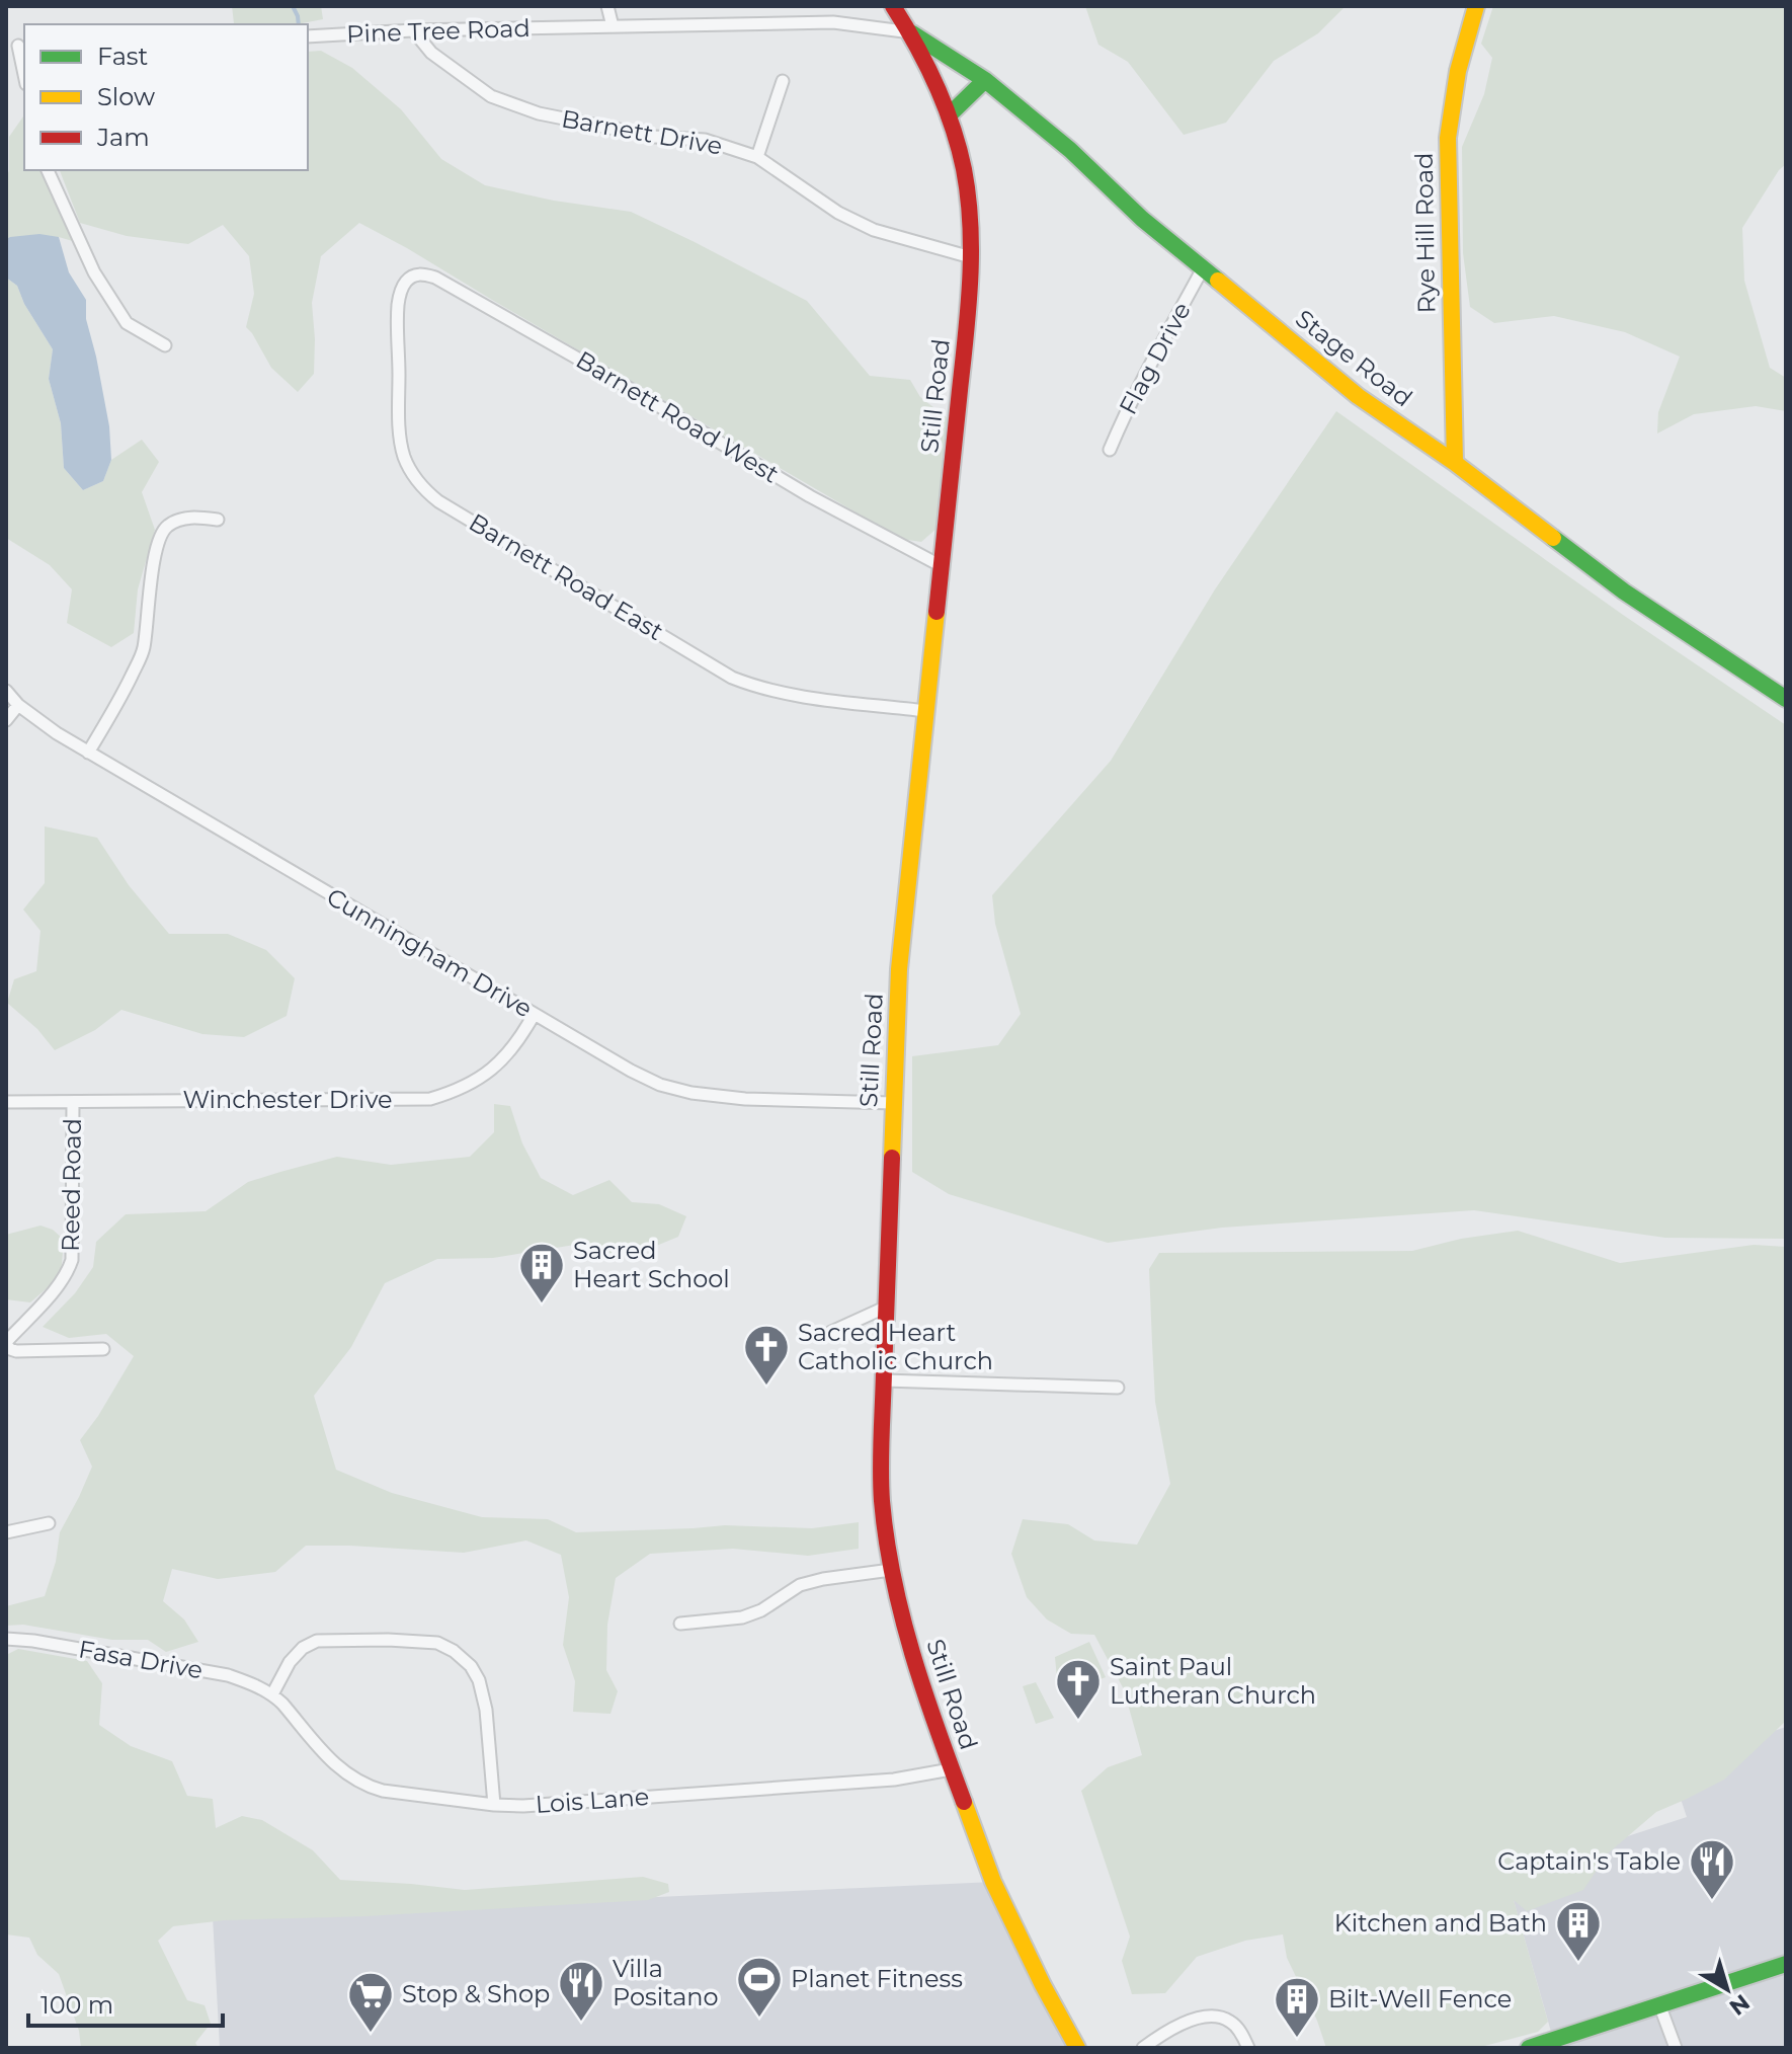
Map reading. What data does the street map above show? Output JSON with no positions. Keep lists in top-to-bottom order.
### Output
{
  "streets": {
    "main road": ["Rye Hill Road", "Stage Road", "Still Road"],
    "street": [
      "Pine Tree Road",
      "Barnett Drive",
      "Flag Drive",
      "Barnett Road West",
      "Barnett Road East",
      "Cunningham Drive",
      "Winchester Drive",
      "Reed Road",
      "Fasa Drive",
      "Lois Lane"
    ]
  },
  "crossings": [
    ["Pine Tree Road", "Barnett Drive"],
    ["Pine Tree Road", "Stage Road"],
    ["Pine Tree Road", "Still Road"],
    ["Barnett Drive", "Still Road"],
    ["Rye Hill Road", "Stage Road"],
    ["Flag Drive", "Stage Road"],
    ["Stage Road", "Still Road"],
    ["Still Road", "Barnett Road West"],
    ["Still Road", "Barnett Road East"],
    ["Still Road", "Cunningham Drive"],
    ["Still Road", "Lois Lane"],
    ["Barnett Road West", "Barnett Road East"],
    ["Cunningham Drive", "Winchester Drive"],
    ["Winchester Drive", "Reed Road"],
    ["Fasa Drive", "Lois Lane"]
  ],
  "places": {
    "building": ["Sacred Heart School", "Kitchen and Bath", "Bilt-Well Fence"],
    "church": ["Sacred Heart Catholic Church", "Saint Paul Lutheran Church"],
    "restaurant": ["Captain's Table", "Villa Positano"],
    "sports": ["Planet Fitness"],
    "supermarket": ["Stop & Shop"]
  },
  "legend": ["Fast", "Slow", "Jam"],
  "scale_bar": "100 m",
  "north": "bottom right"
}
